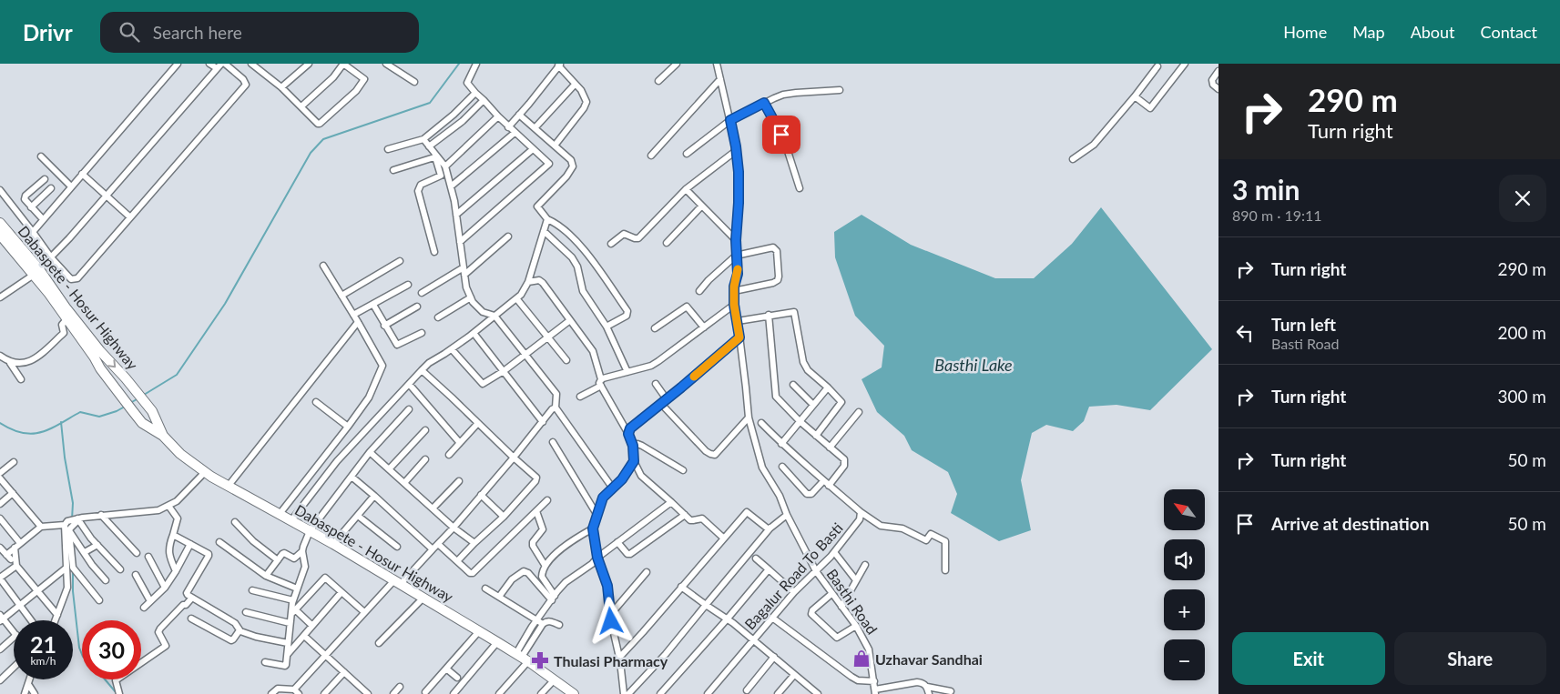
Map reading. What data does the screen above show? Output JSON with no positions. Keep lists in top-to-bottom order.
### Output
{
  "streets": {
    "highway": ["Dabaspete - Hosur Highway"],
    "street": ["Bagalur Road To Basti", "Basthi Road"]
  },
  "crossings": [
    ["Bagalur Road To Basti", "Basthi Road"]
  ],
  "water": ["Basthi Lake"],
  "places": {
    "shop": ["Uzhavar Sandhai"],
    "pharmacy": ["Thulasi Pharmacy"]
  },
  "north": "top left",
  "page": {
    "header": "Drivr",
    "search": "Search here",
    "nav": [
      "Home",
      "Map",
      "About",
      "Contact"
    ],
    "turn": ["290 m", "Turn right"],
    "heading": ["3 min", "890 m · 19:11"],
    "list": [
      {
        "name": "Turn right",
        "value": "290 m"
      },
      {
        "name": "Turn left",
        "note": "Basti Road",
        "value": "200 m"
      },
      {
        "name": "Turn right",
        "value": "300 m"
      },
      {
        "name": "Turn right",
        "value": "50 m"
      },
      {
        "name": "Arrive at destination",
        "value": "50 m"
      }
    ],
    "map_buttons": ["+", "−"],
    "speed": "21 km/h",
    "limit": "30",
    "buttons": ["Exit", "Share"]
  }
}
